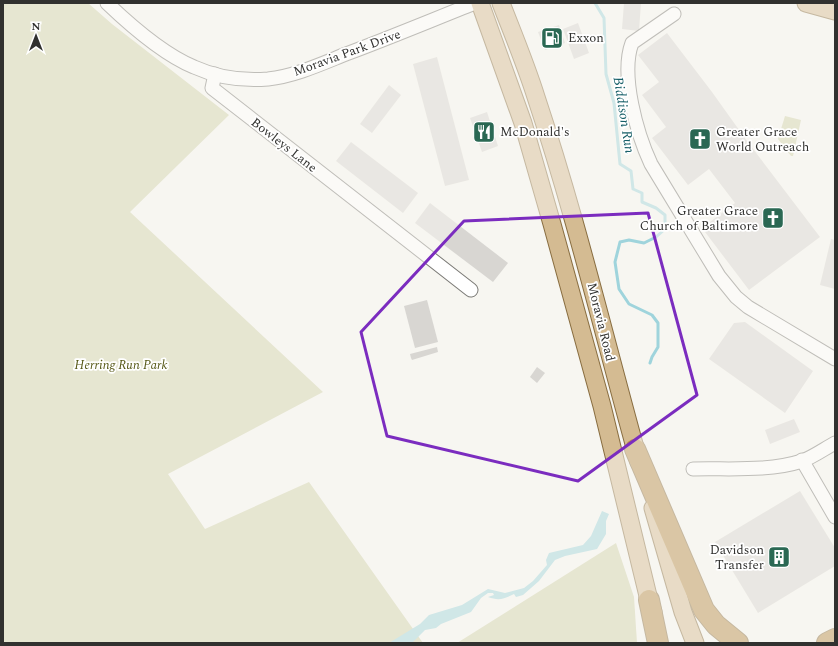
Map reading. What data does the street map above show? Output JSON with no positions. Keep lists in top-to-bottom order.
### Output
{
  "streets": {
    "main road": ["Moravia Road"],
    "street": ["Moravia Park Drive", "Bowleys Lane"]
  },
  "crossings": [
    ["Moravia Park Drive", "Bowleys Lane"]
  ],
  "water": ["Biddison Run"],
  "parks": ["Herring Run Park"],
  "places": {
    "fuel station": ["Exxon"],
    "restaurant": ["McDonald's"],
    "church": ["Greater Grace World Outreach", "Greater Grace Church of Baltimore"],
    "building": ["Davidson Transfer"]
  },
  "north": "top"
}
